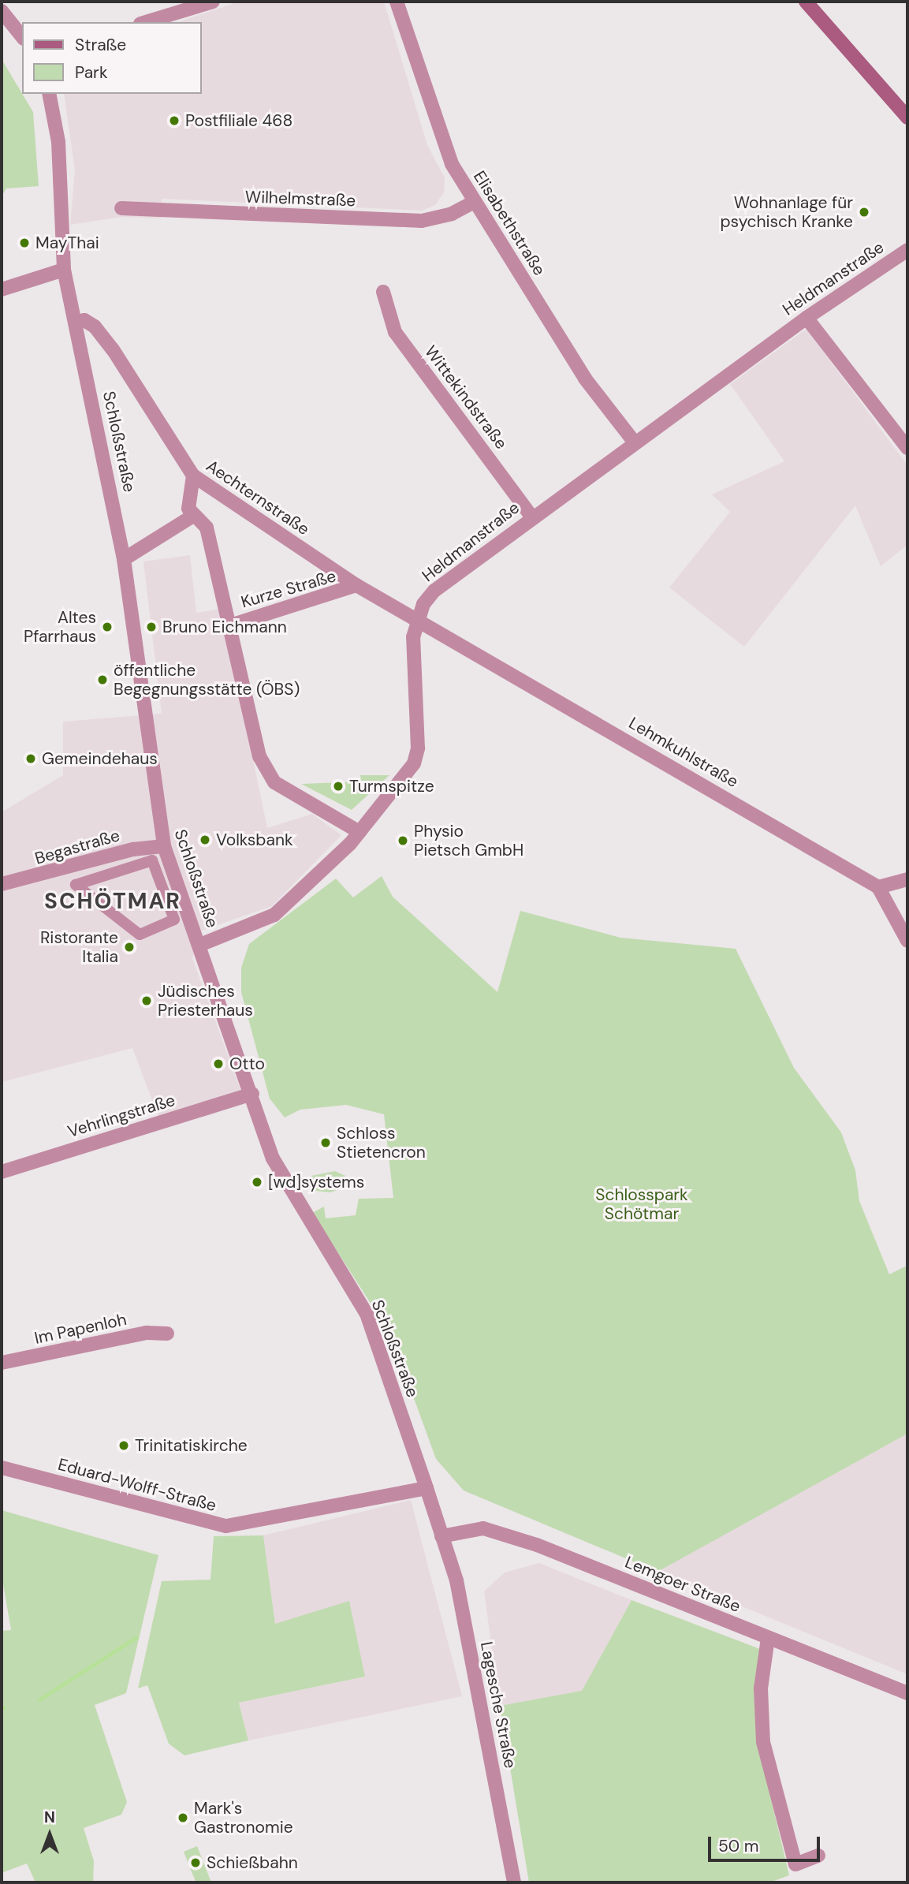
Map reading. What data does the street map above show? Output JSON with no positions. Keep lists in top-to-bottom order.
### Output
{
  "streets": {
    "street": [
      "Wilhelmstraße",
      "Elisabethstraße",
      "Heldmanstraße",
      "Wittekindstraße",
      "Schloßstraße",
      "Aechternstraße",
      "Kurze Straße",
      "Lehmkuhlstraße",
      "Begastraße",
      "Vehrlingstraße",
      "Im Papenloh",
      "Eduard-Wolff-Straße",
      "Lemgoer Straße",
      "Lagesche Straße"
    ]
  },
  "crossings": [
    ["Wilhelmstraße", "Elisabethstraße"],
    ["Elisabethstraße", "Heldmanstraße"],
    ["Heldmanstraße", "Wittekindstraße"],
    ["Heldmanstraße", "Schloßstraße"],
    ["Heldmanstraße", "Aechternstraße"],
    ["Heldmanstraße", "Lehmkuhlstraße"],
    ["Schloßstraße", "Aechternstraße"],
    ["Schloßstraße", "Begastraße"],
    ["Schloßstraße", "Vehrlingstraße"],
    ["Schloßstraße", "Eduard-Wolff-Straße"],
    ["Schloßstraße", "Lemgoer Straße"],
    ["Schloßstraße", "Lagesche Straße"],
    ["Aechternstraße", "Kurze Straße"],
    ["Aechternstraße", "Lehmkuhlstraße"],
    ["Lemgoer Straße", "Lagesche Straße"]
  ],
  "districts": ["SCHÖTMAR"],
  "parks": ["Schlosspark Schötmar"],
  "places": [
    "Postfiliale 468",
    "Wohnanlage für psychisch Kranke",
    "MayThai",
    "Altes Pfarrhaus",
    "Bruno Eichmann",
    "öffentliche Begegnungsstätte (ÖBS)",
    "Gemeindehaus",
    "Turmspitze",
    "Volksbank",
    "Physio Pietsch GmbH",
    "Ristorante Italia",
    "Jüdisches Priesterhaus",
    "Otto",
    "Schloss Stietencron",
    "[wd]systems",
    "Trinitatiskirche",
    "Mark's Gastronomie",
    "Schießbahn"
  ],
  "legend": ["Straße", "Park"],
  "scale_bar": "50 m",
  "north": "top"
}
